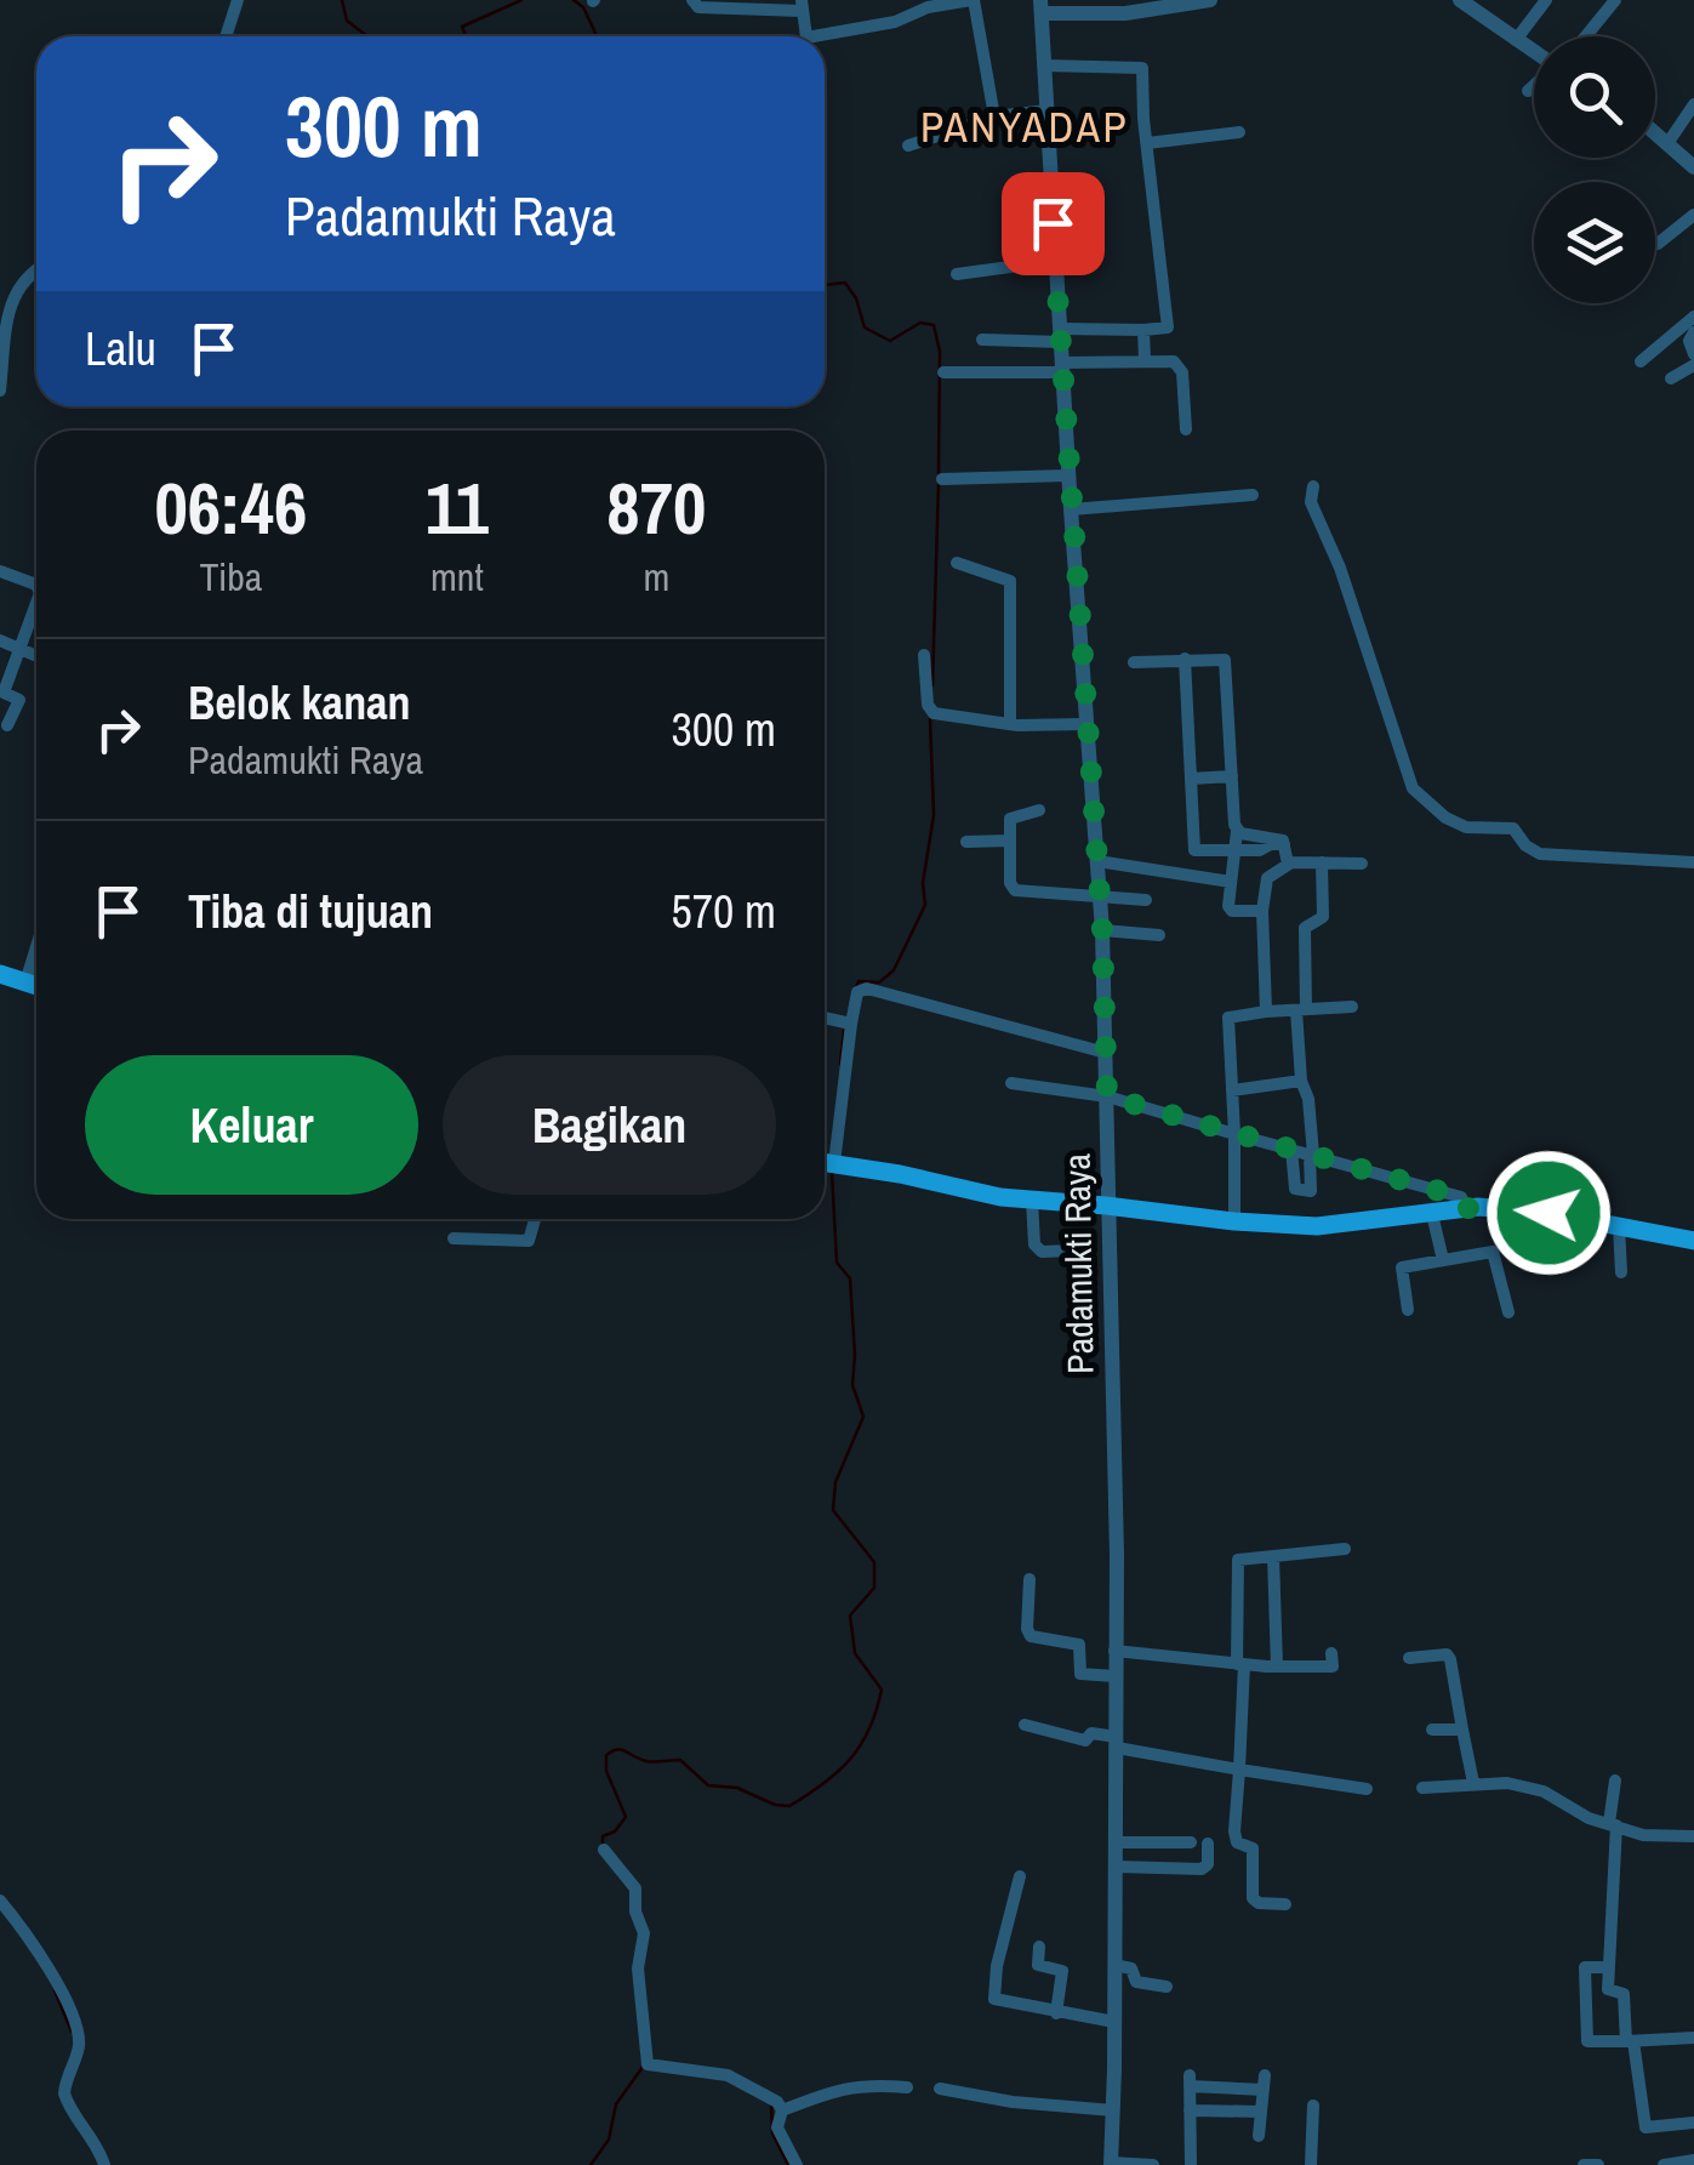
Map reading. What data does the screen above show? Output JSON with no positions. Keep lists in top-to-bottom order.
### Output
{
  "streets": {
    "street": ["Padamukti Raya"]
  },
  "districts": ["PANYADAP"],
  "page": {
    "turn": ["300 m", "Padamukti Raya"],
    "then": "Lalu",
    "eta": [
      "06:46",
      "Tiba",
      "11",
      "mnt",
      "870",
      "m"
    ],
    "list": [
      {
        "name": "Belok kanan",
        "note": "Padamukti Raya",
        "value": "300 m"
      },
      {
        "name": "Tiba di tujuan",
        "value": "570 m"
      }
    ],
    "buttons": ["Keluar", "Bagikan"]
  }
}
